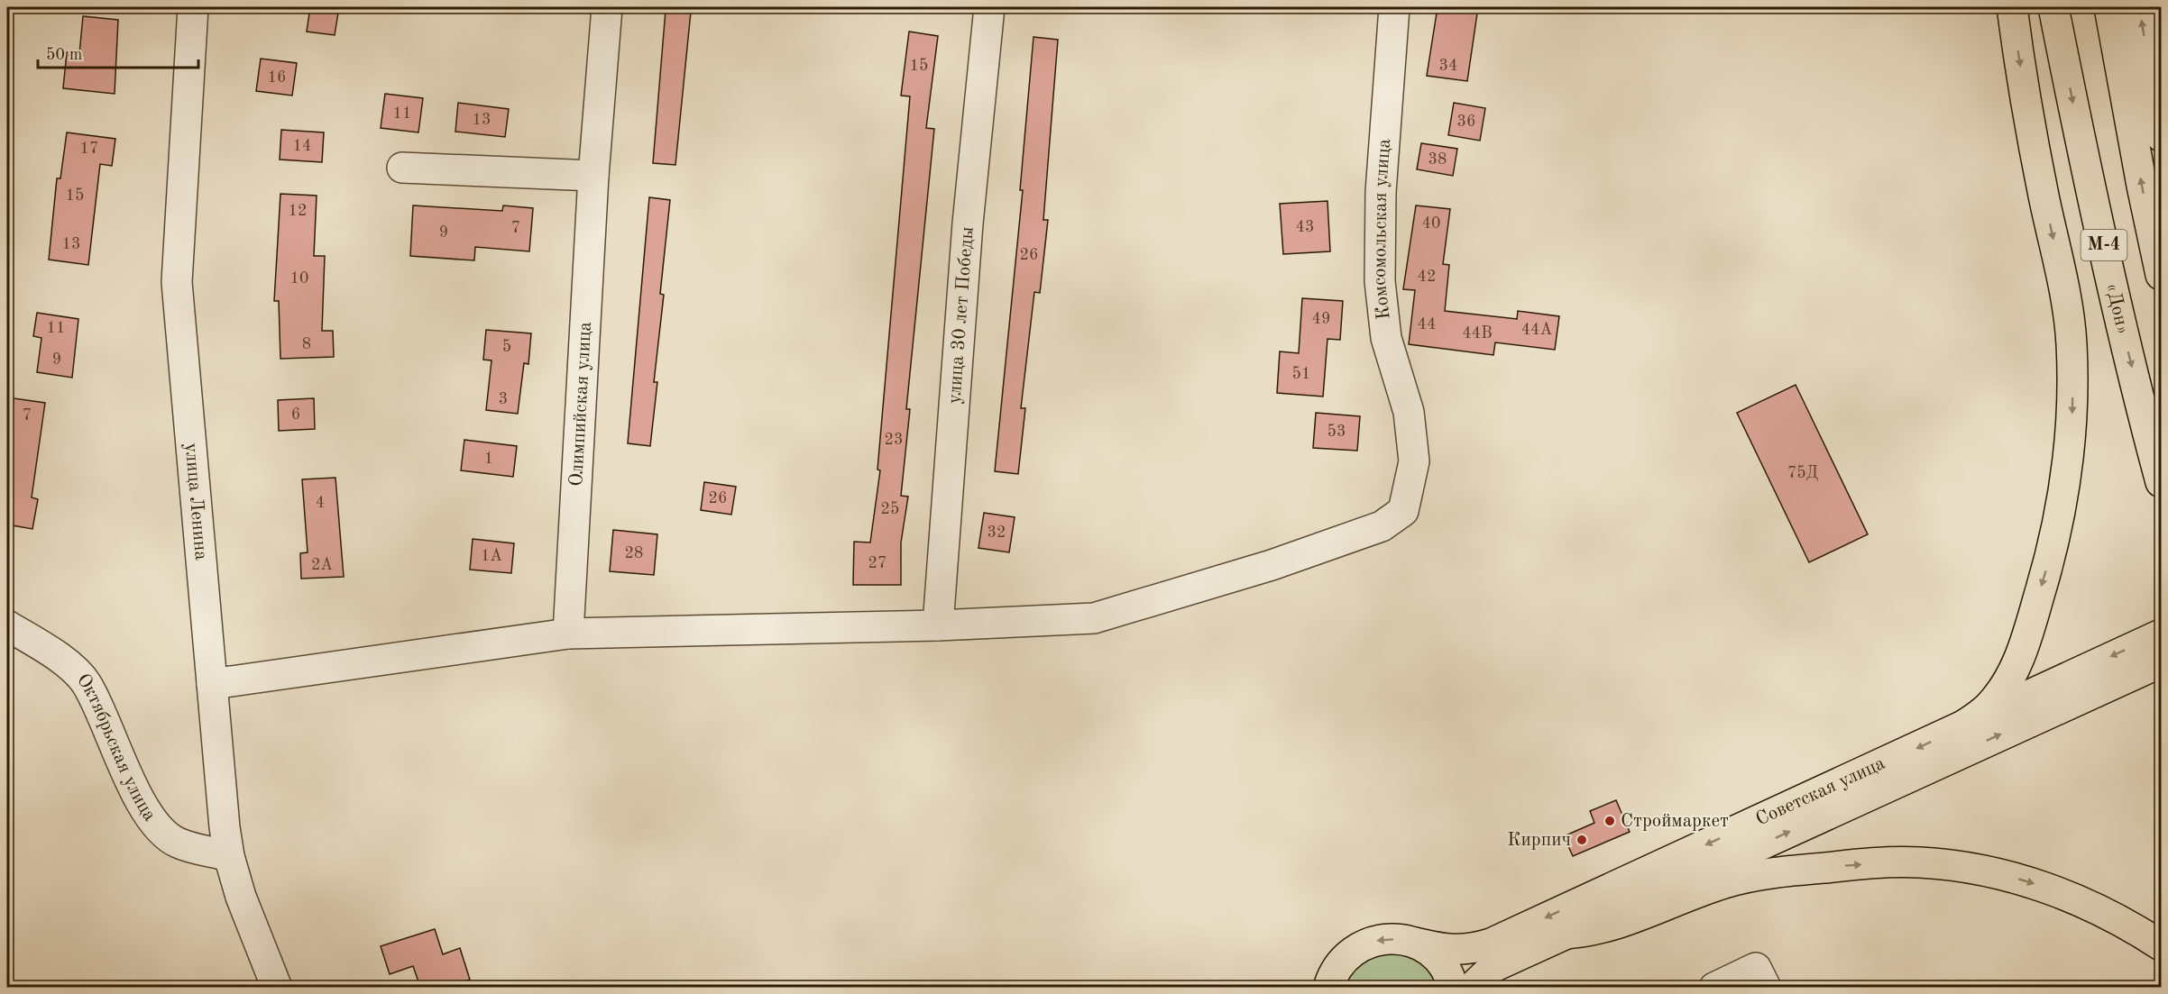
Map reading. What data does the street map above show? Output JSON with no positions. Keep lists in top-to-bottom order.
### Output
{
  "streets": {
    "main road": ["М-4", "«Дон»", "Советская улица"],
    "street": [
      "Комсомольская улица",
      "улица 30 лет Победы",
      "Олимпийская улица",
      "улица Ленина",
      "Октябрьская улица"
    ]
  },
  "crossings": [
    ["Комсомольская улица", "улица 30 лет Победы"],
    ["улица Ленина", "Октябрьская улица"]
  ],
  "places": ["Строймаркет", "Кирпич"],
  "house_numbers": [
    "15",
    "34",
    "16",
    "11",
    "13",
    "36",
    "14",
    "17",
    "38",
    "15",
    "12",
    "40",
    "43",
    "7",
    "9",
    "13",
    "26",
    "42",
    "10",
    "49",
    "44",
    "11",
    "44А",
    "44В",
    "8",
    "5",
    "9",
    "51",
    "3",
    "6",
    "7",
    "53",
    "23",
    "1",
    "75Д",
    "26",
    "4",
    "25",
    "32",
    "28",
    "1А",
    "27",
    "2А"
  ],
  "scale_bar": "50 m"
}
